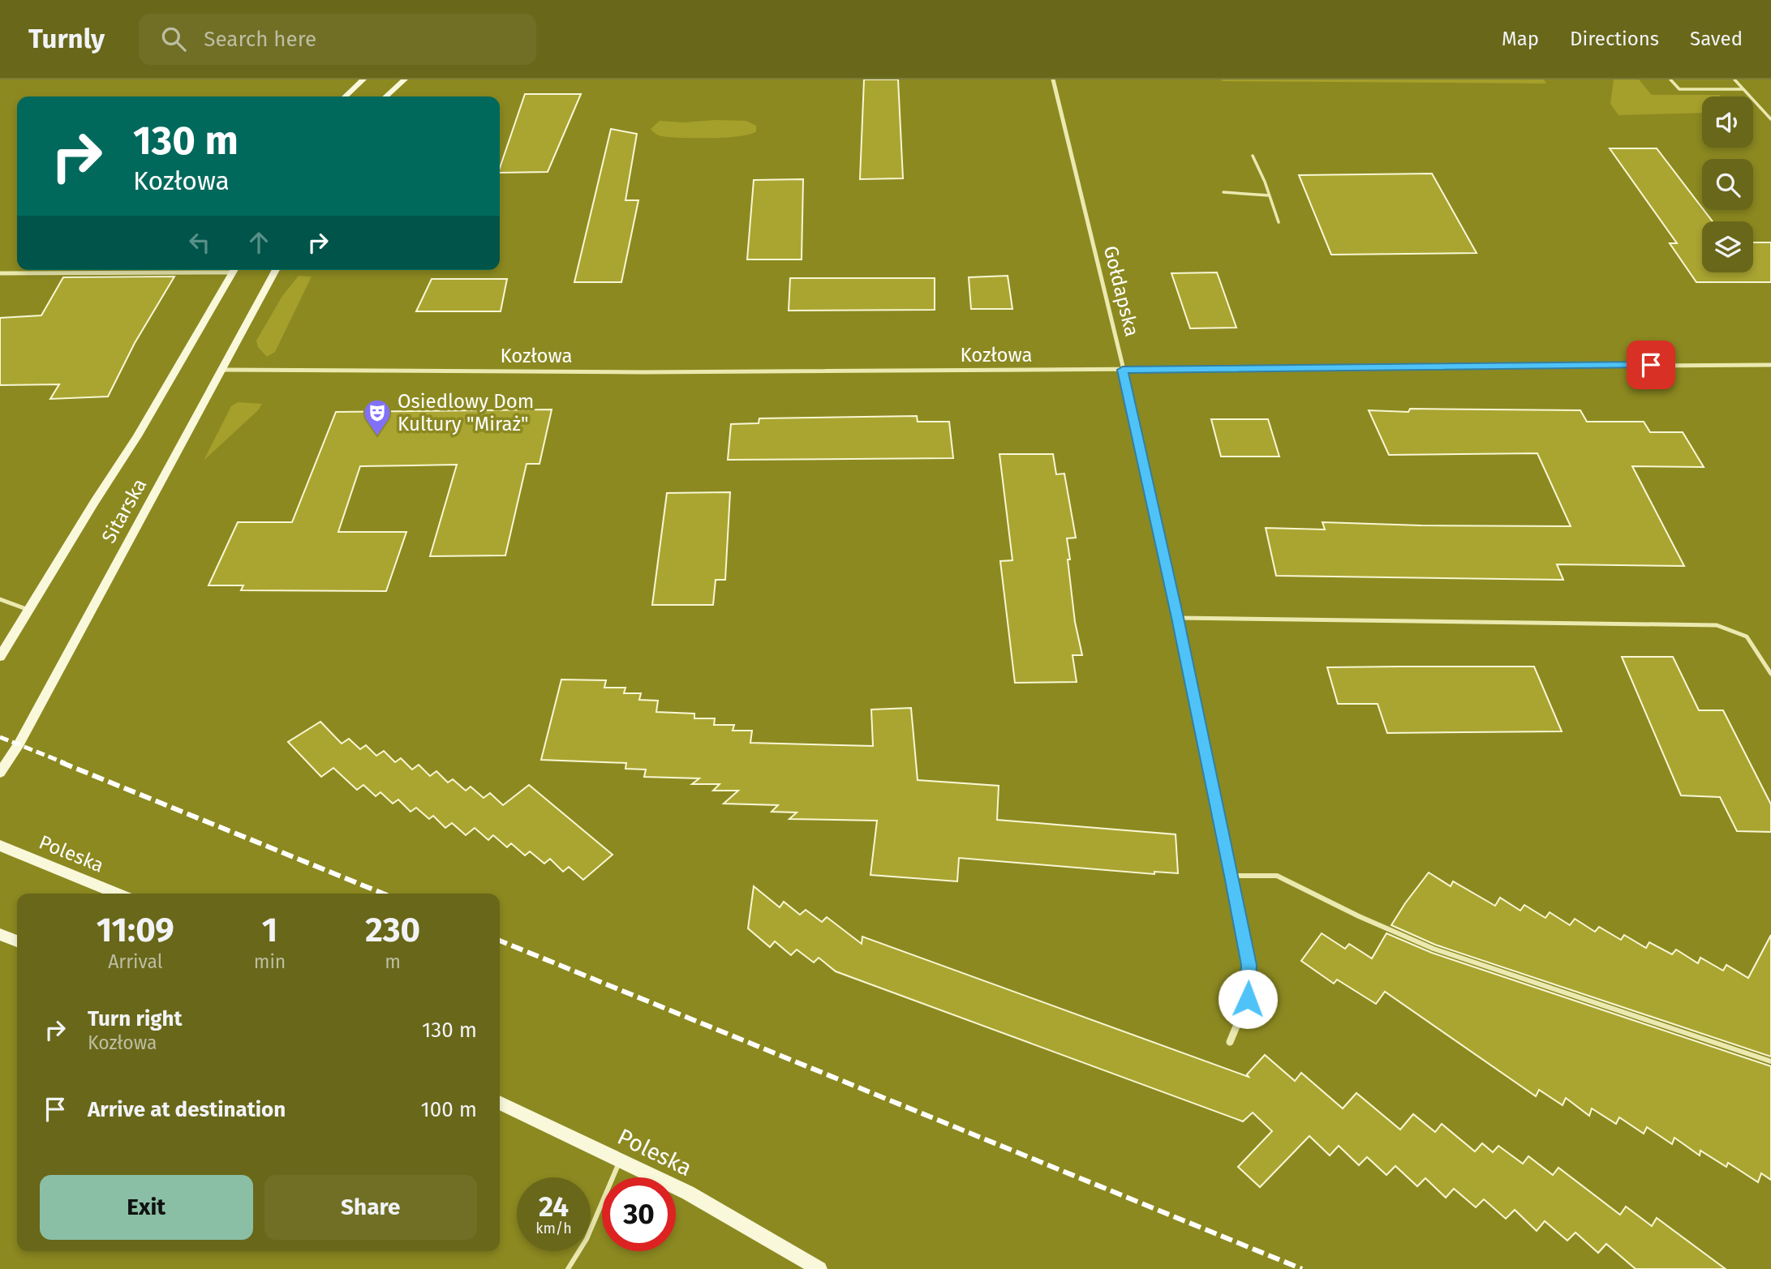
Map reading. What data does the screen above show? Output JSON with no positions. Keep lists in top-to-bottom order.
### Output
{
  "streets": {
    "street": [
      "Gołdapska",
      "Kozłowa",
      "Sitarska",
      "Poleska"
    ]
  },
  "crossings": [
    ["Gołdapska", "Kozłowa"],
    ["Kozłowa", "Sitarska"]
  ],
  "places": {
    "theatre": ["Osiedlowy Dom Kultury \"Miraż\""]
  },
  "page": {
    "header": "Turnly",
    "search": "Search here",
    "nav": ["Map", "Directions", "Saved"],
    "turn": ["130 m", "Kozłowa"],
    "eta": [
      "11:09",
      "Arrival",
      "1",
      "min",
      "230",
      "m"
    ],
    "list": [
      {
        "name": "Turn right",
        "note": "Kozłowa",
        "value": "130 m"
      },
      {
        "name": "Arrive at destination",
        "value": "100 m"
      }
    ],
    "buttons": ["Exit", "Share"],
    "speed": "24 km/h",
    "limit": "30"
  }
}
